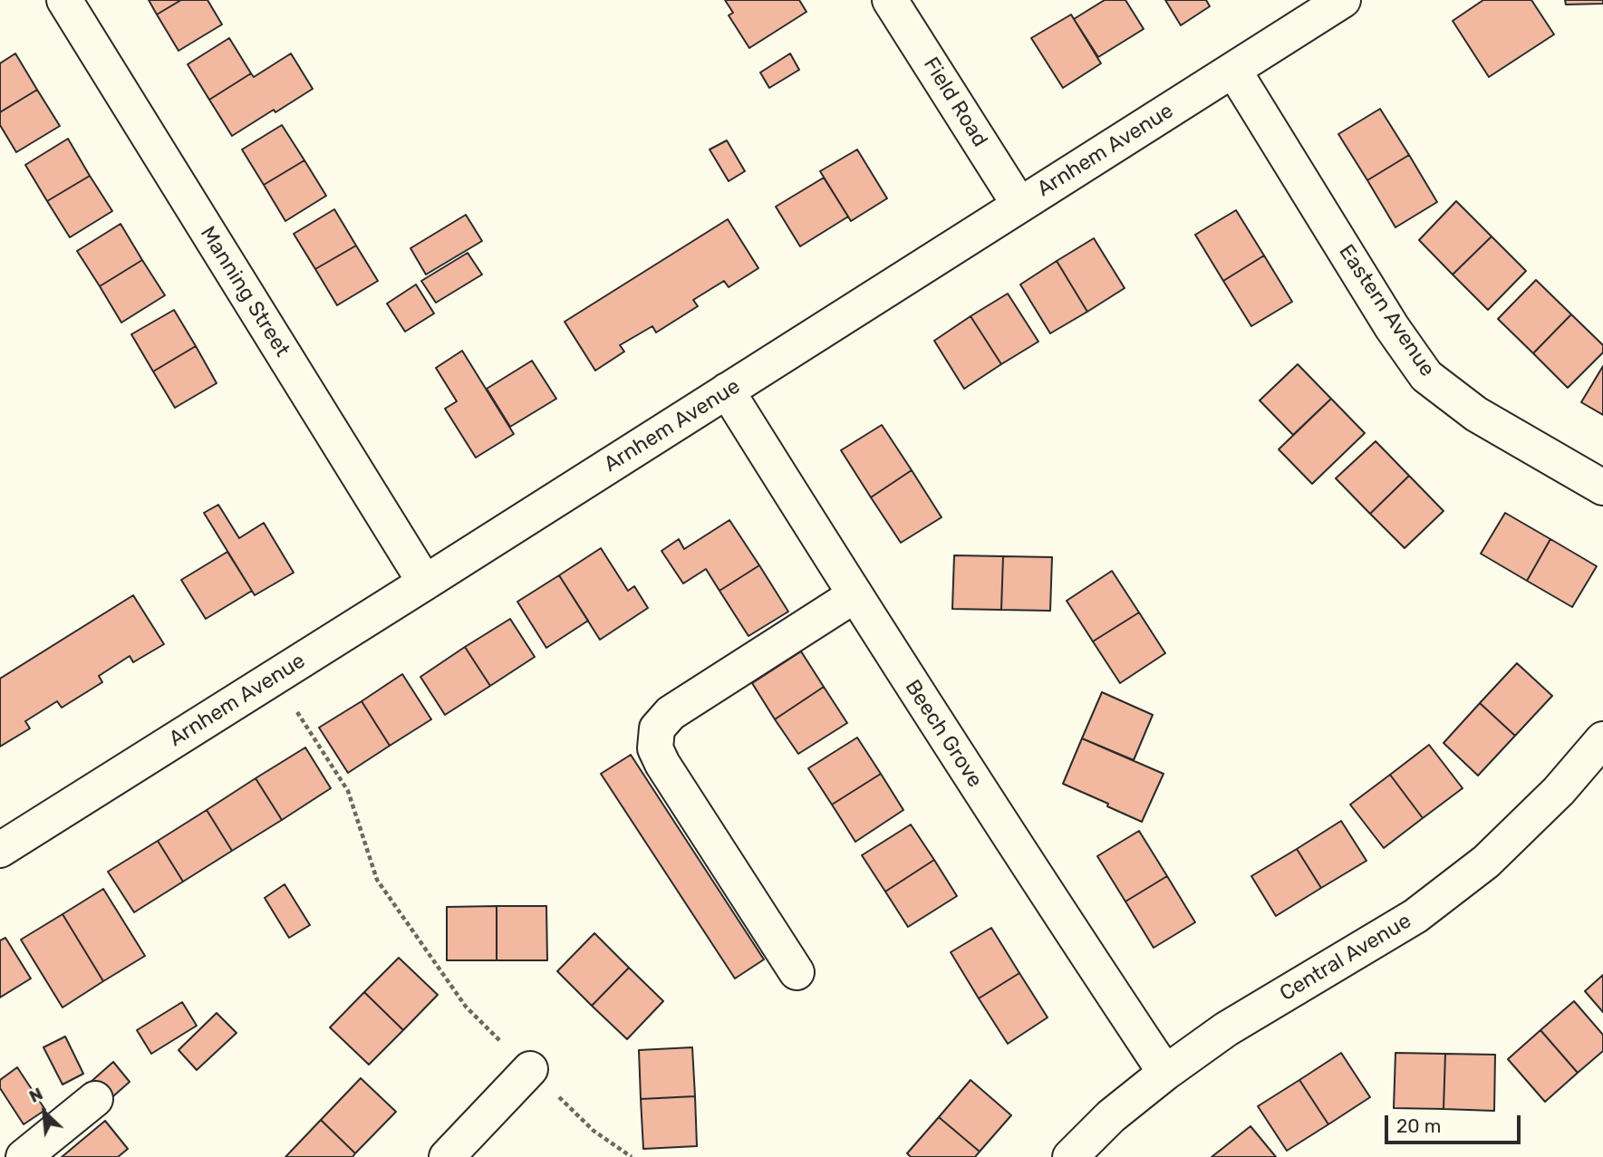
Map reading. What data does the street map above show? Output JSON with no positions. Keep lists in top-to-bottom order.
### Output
{
  "streets": {
    "street": [
      "Field Road",
      "Arnhem Avenue",
      "Manning Street",
      "Eastern Avenue",
      "Beech Grove",
      "Central Avenue"
    ]
  },
  "crossings": [
    ["Field Road", "Arnhem Avenue"],
    ["Arnhem Avenue", "Manning Street"],
    ["Arnhem Avenue", "Eastern Avenue"],
    ["Arnhem Avenue", "Beech Grove"],
    ["Beech Grove", "Central Avenue"]
  ],
  "scale_bar": "20 m",
  "north": "top left"
}
